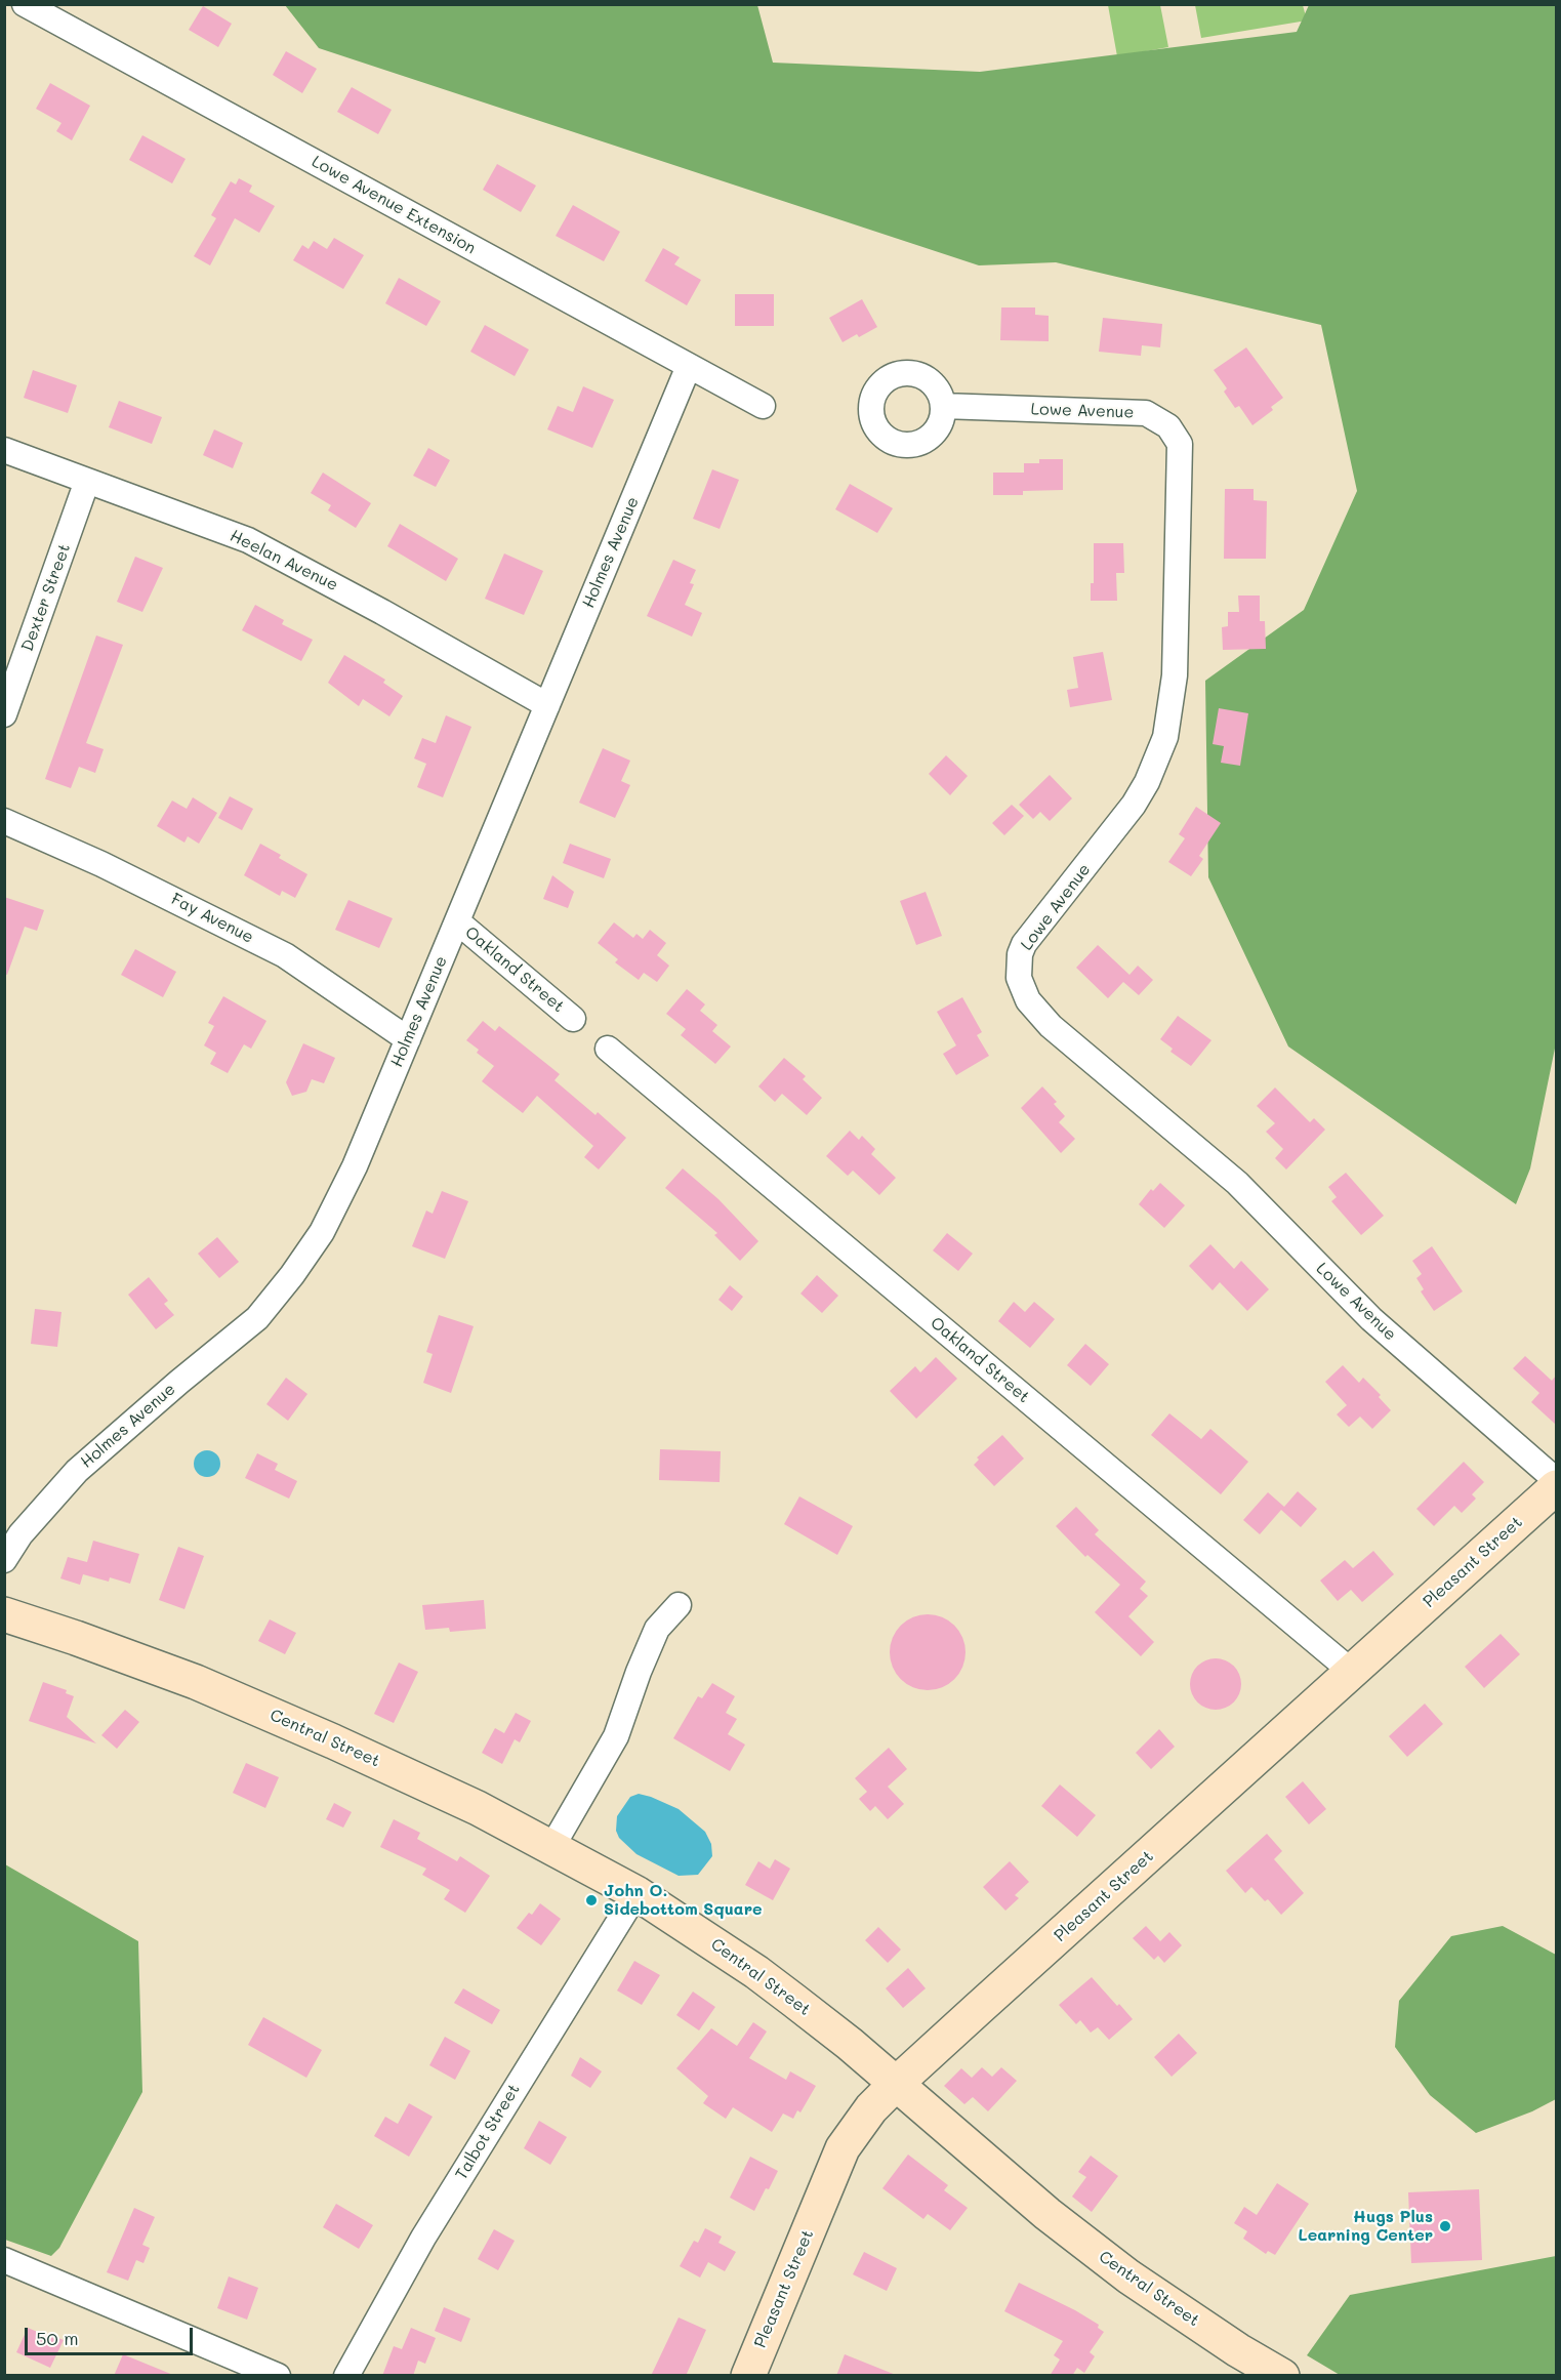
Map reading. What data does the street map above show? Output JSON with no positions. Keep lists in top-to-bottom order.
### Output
{
  "streets": {
    "main road": ["Pleasant Street", "Central Street"],
    "street": [
      "Lowe Avenue Extension",
      "Lowe Avenue",
      "Holmes Avenue",
      "Heelan Avenue",
      "Dexter Street",
      "Fay Avenue",
      "Oakland Street",
      "Talbot Street"
    ]
  },
  "crossings": [
    ["Lowe Avenue Extension", "Holmes Avenue"],
    ["Holmes Avenue", "Heelan Avenue"],
    ["Holmes Avenue", "Fay Avenue"],
    ["Holmes Avenue", "Oakland Street"],
    ["Heelan Avenue", "Dexter Street"],
    ["Oakland Street", "Pleasant Street"],
    ["Pleasant Street", "Central Street"],
    ["Central Street", "Talbot Street"]
  ],
  "places": ["John O. Sidebottom Square", "Hugs Plus Learning Center"],
  "scale_bar": "50 m"
}
